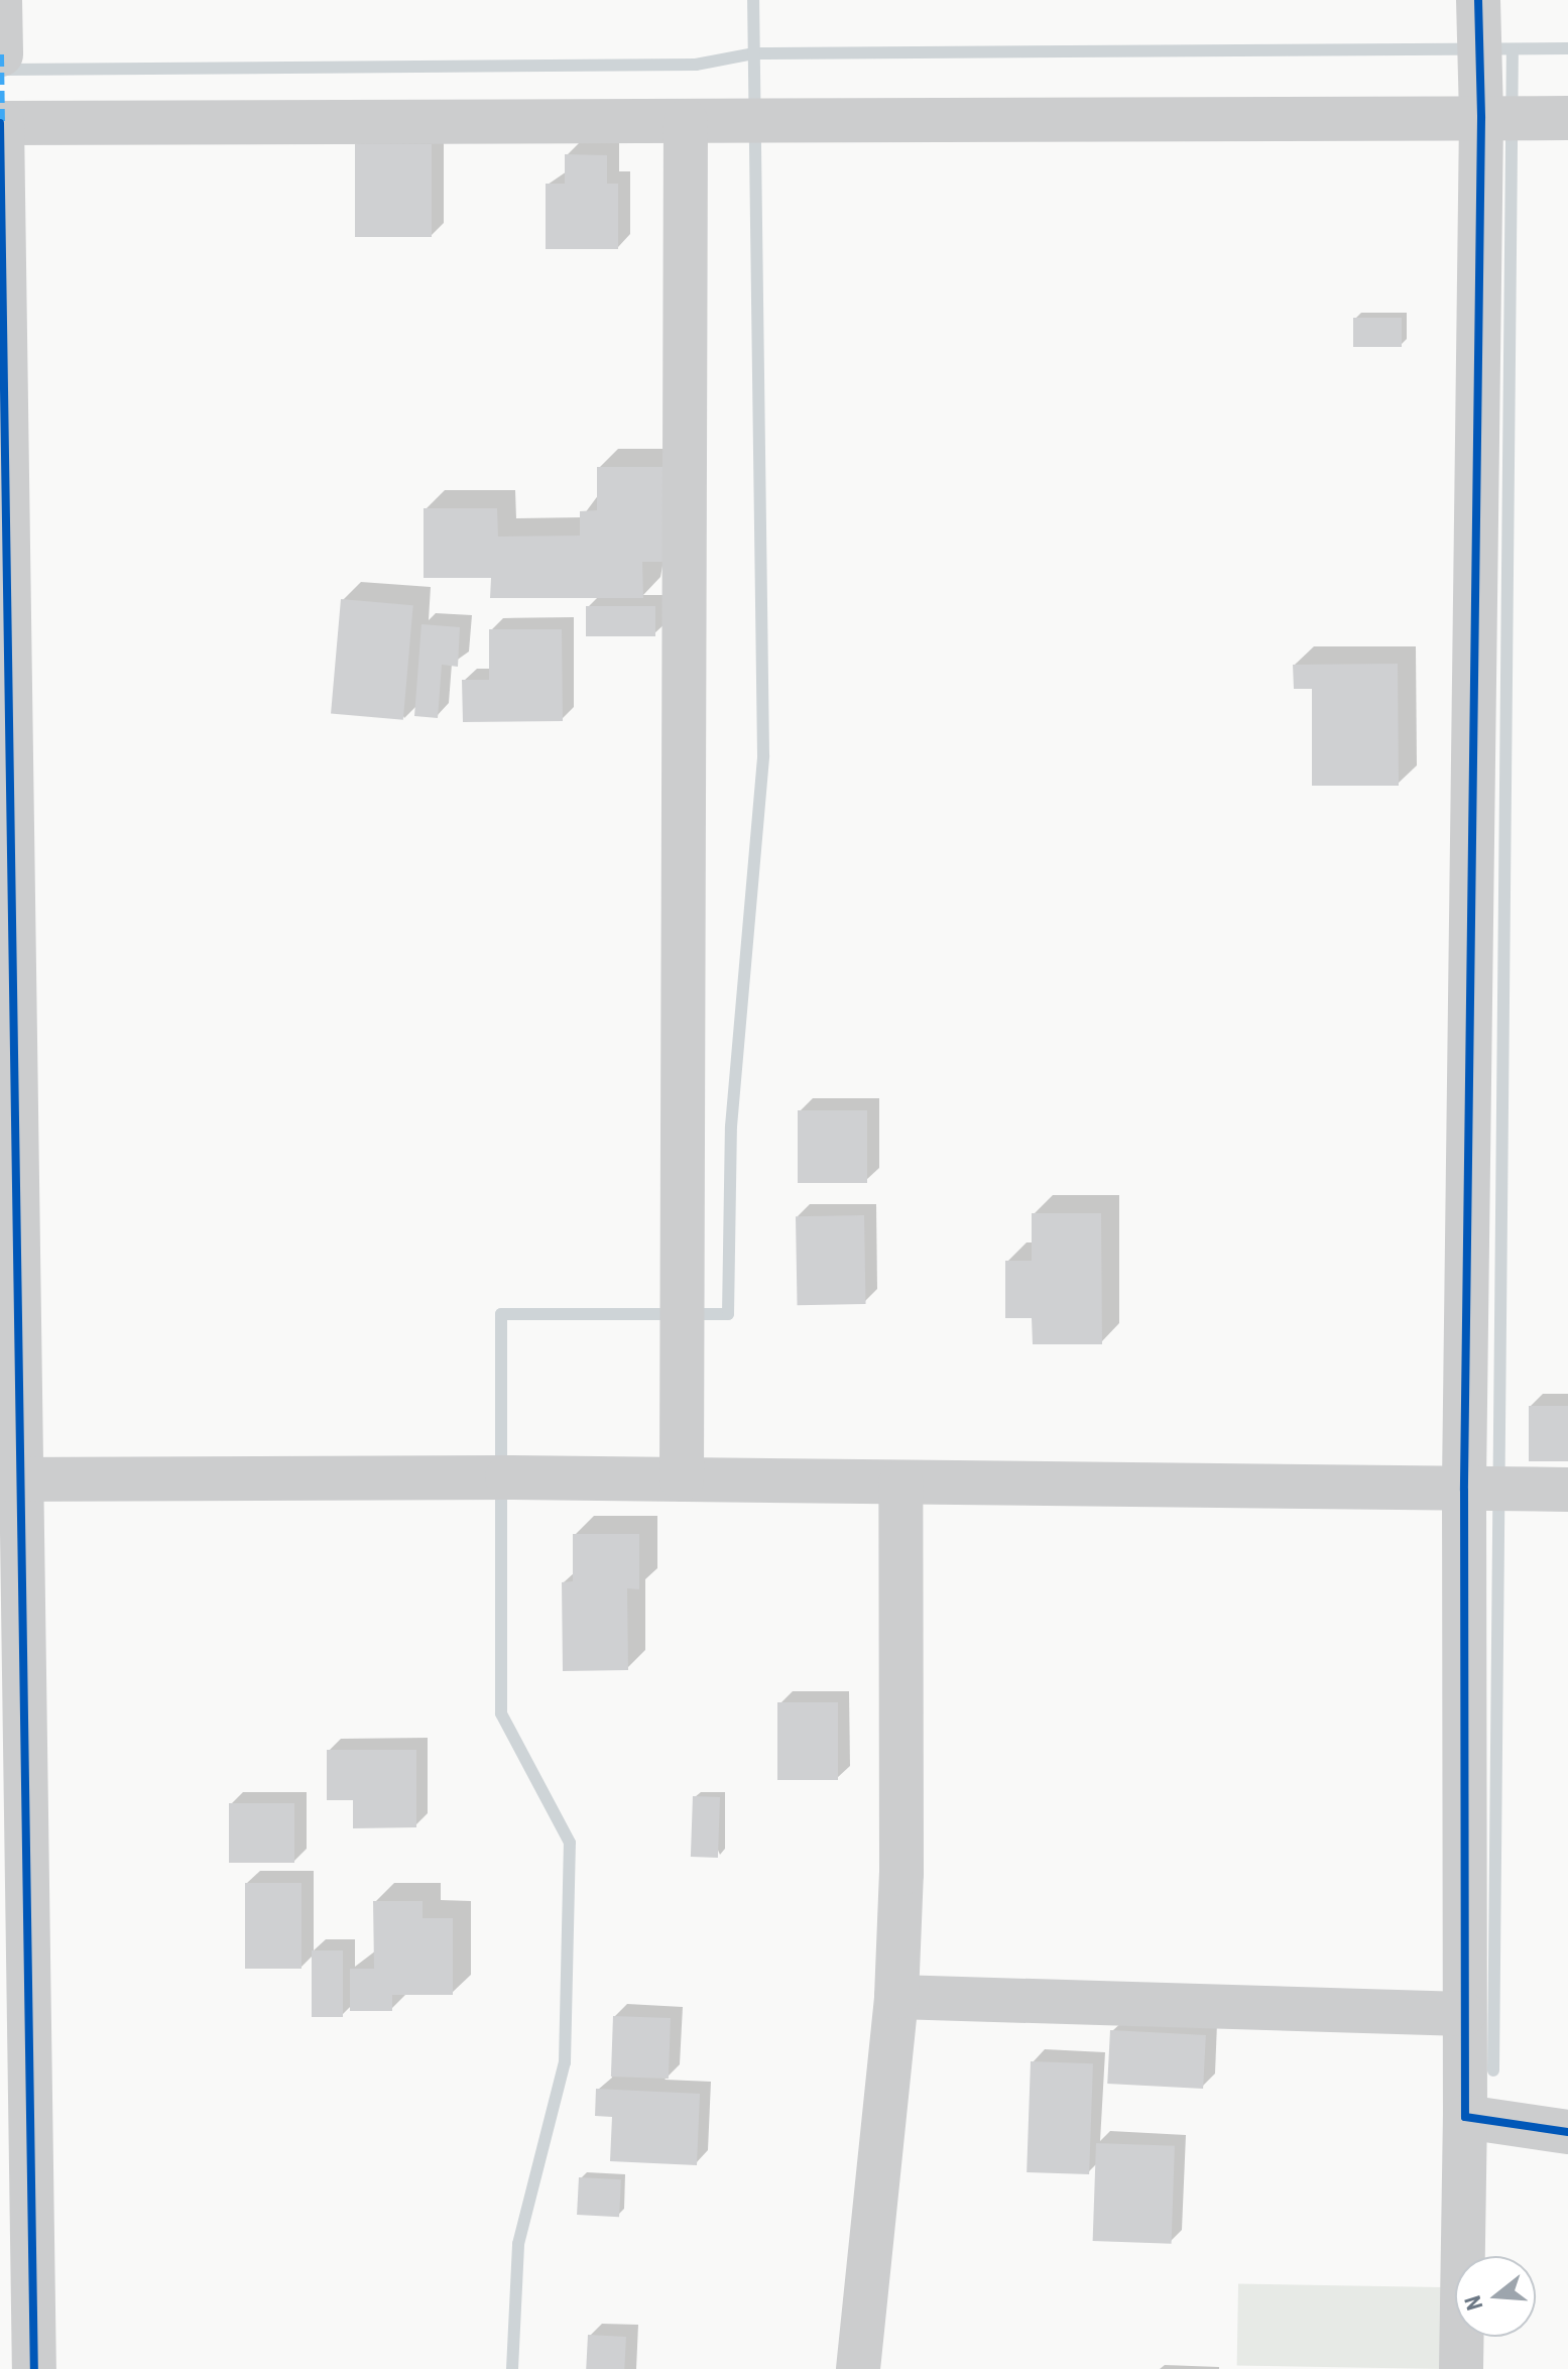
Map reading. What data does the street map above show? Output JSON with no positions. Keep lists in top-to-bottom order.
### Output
{
  "north": "left"
}
